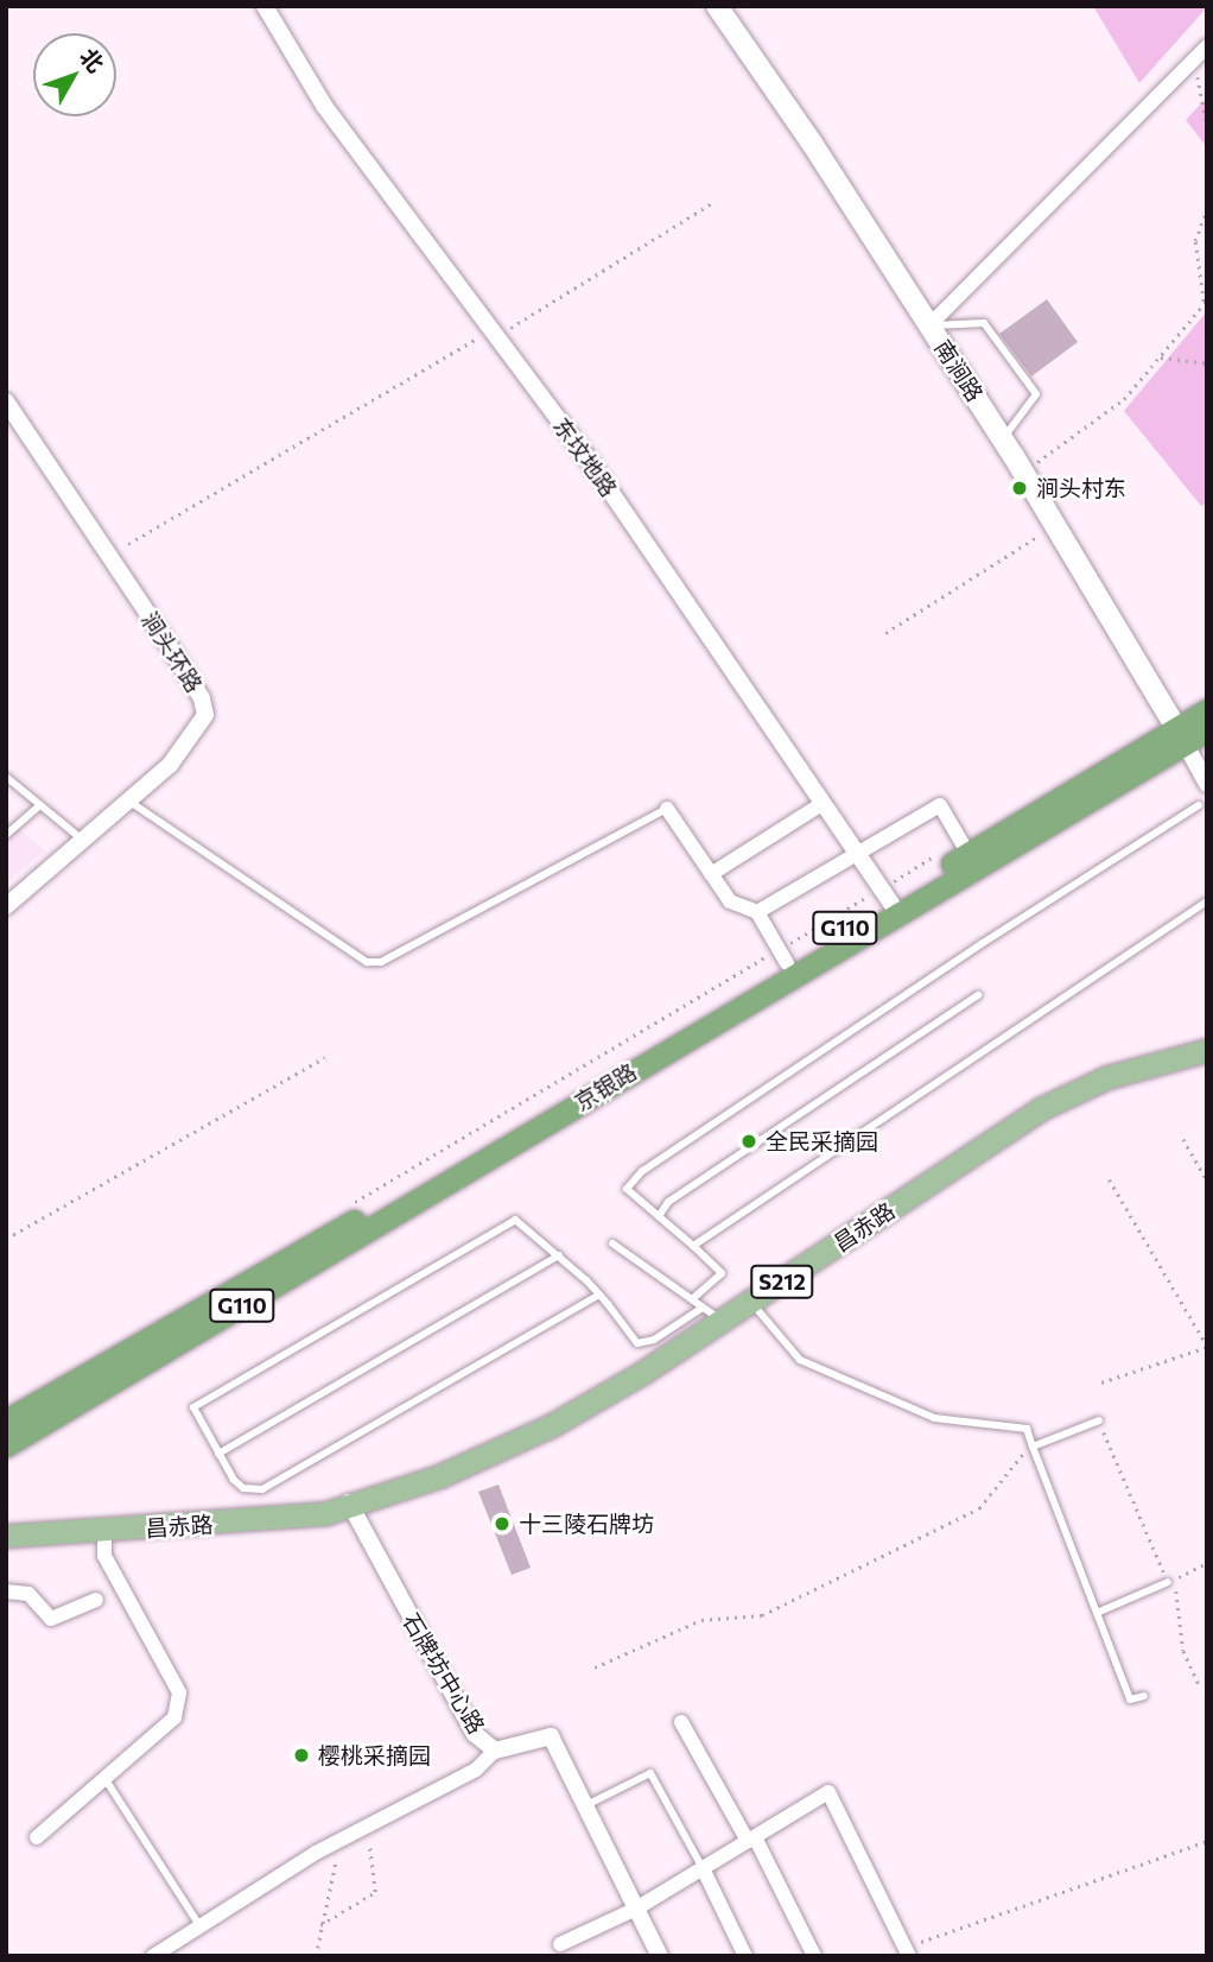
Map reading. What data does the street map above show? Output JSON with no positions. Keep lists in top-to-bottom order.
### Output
{
  "streets": {
    "highway": ["G110", "京银路"],
    "main road": ["南涧路", "昌赤路", "S212"],
    "street": ["东坟地路", "涧头环路", "石牌坊中心路"]
  },
  "crossings": [
    ["南涧路", "京银路"],
    ["东坟地路", "京银路"],
    ["昌赤路", "石牌坊中心路"]
  ],
  "places": [
    "涧头村东",
    "全民采摘园",
    "十三陵石牌坊",
    "樱桃采摘园"
  ],
  "north": "top right"
}
